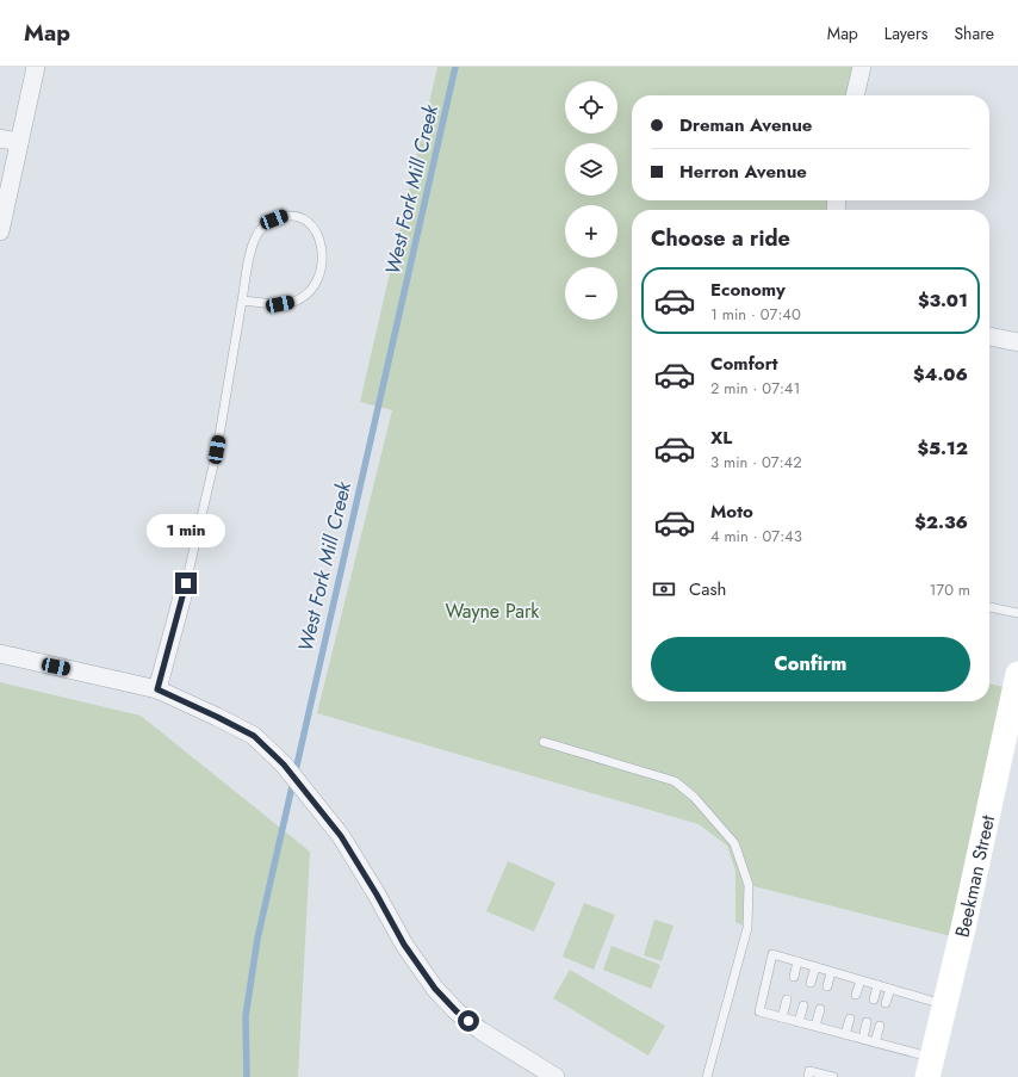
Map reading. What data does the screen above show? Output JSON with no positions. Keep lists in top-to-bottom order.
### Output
{
  "streets": {
    "main road": ["Beekman Street"]
  },
  "water": ["West Fork Mill Creek"],
  "parks": ["Wayne Park"],
  "page": {
    "header": "Map",
    "nav": ["Map", "Layers", "Share"],
    "map_buttons": ["+", "−"],
    "banner": ["Dreman Avenue", "Herron Avenue"],
    "heading": "Choose a ride",
    "list": [
      {
        "name": "Economy",
        "note": "1 min · 07:40",
        "value": "$3.01"
      },
      {
        "name": "Comfort",
        "note": "2 min · 07:41",
        "value": "$4.06"
      },
      {
        "name": "XL",
        "note": "3 min · 07:42",
        "value": "$5.12"
      },
      {
        "name": "Moto",
        "note": "4 min · 07:43",
        "value": "$2.36"
      }
    ],
    "bubble": "1 min",
    "pay": ["Cash", "170 m"],
    "buttons": "Confirm"
  }
}
